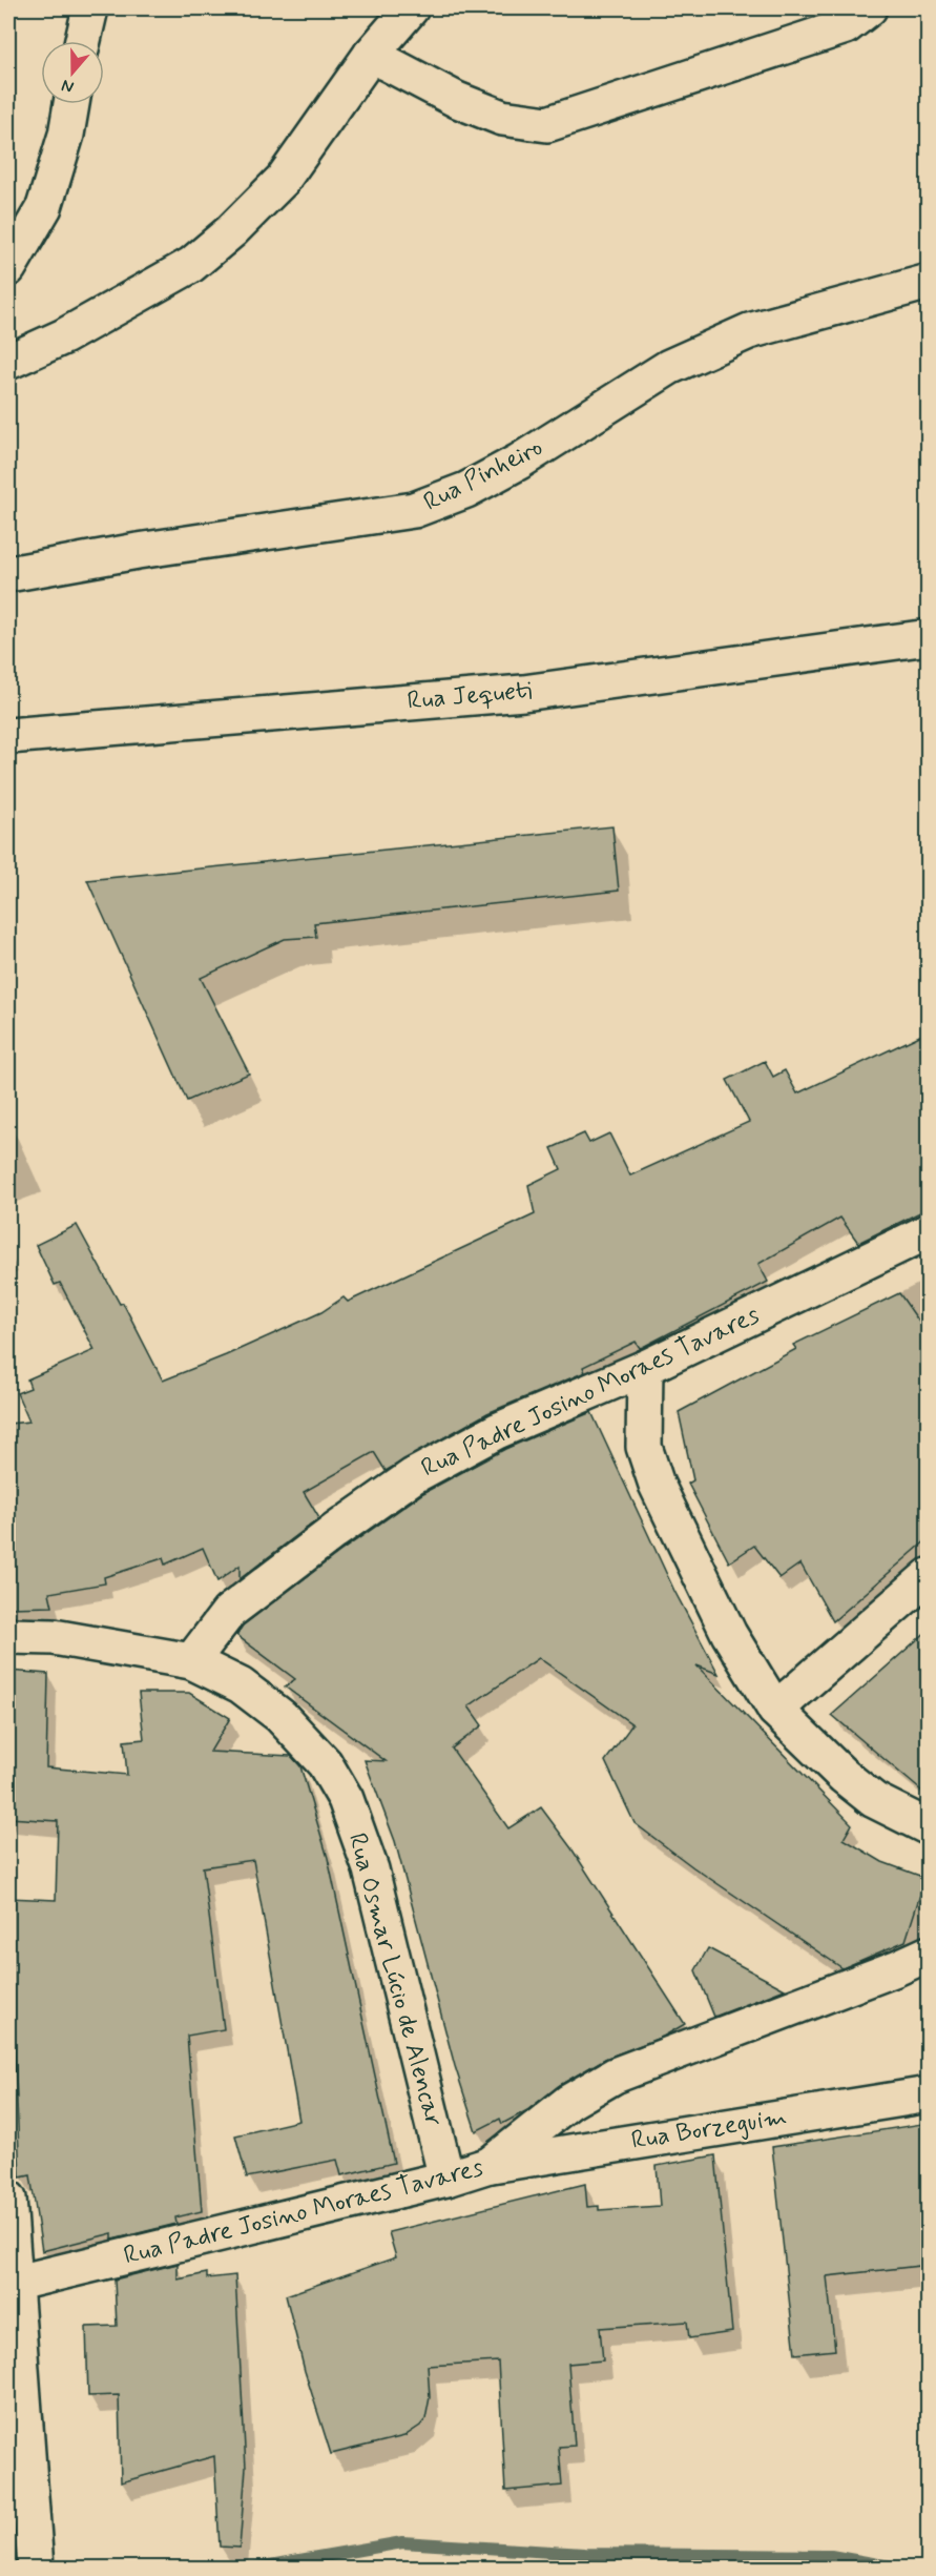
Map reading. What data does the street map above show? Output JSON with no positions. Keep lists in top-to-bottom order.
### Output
{
  "streets": {
    "street": [
      "Rua Pinheiro",
      "Rua Jequeti",
      "Rua Padre Josino Moraes Tavares",
      "Rua Osmar Lúcio de Alencar",
      "Rua Borzeguim"
    ]
  },
  "crossings": [
    ["Rua Padre Josino Moraes Tavares", "Rua Osmar Lúcio de Alencar"],
    ["Rua Padre Josino Moraes Tavares", "Rua Borzeguim"]
  ],
  "north": "bottom"
}
